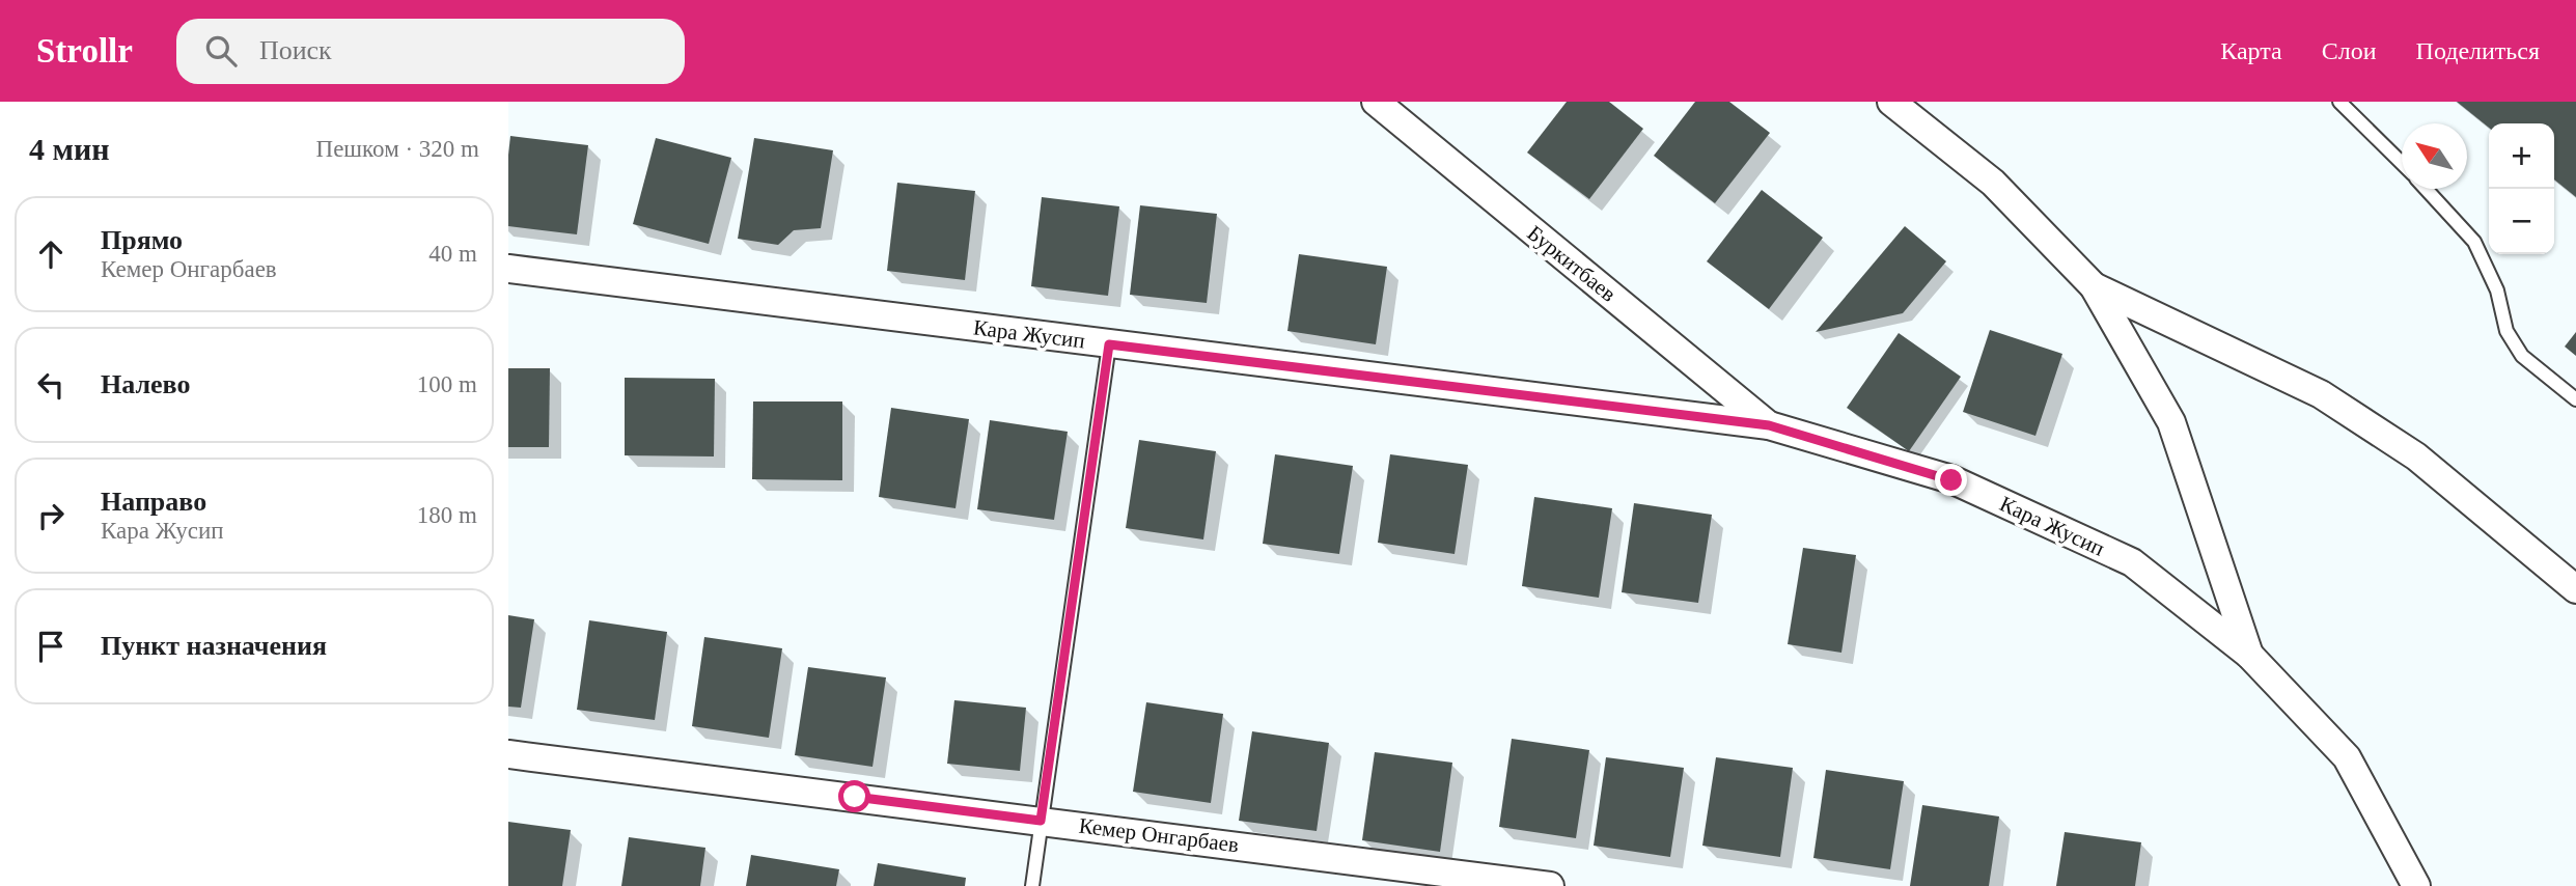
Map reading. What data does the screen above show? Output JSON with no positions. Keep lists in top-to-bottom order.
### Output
{
  "streets": {
    "street": ["Буркитбаев", "Кара Жусип", "Кемер Онгарбаев"]
  },
  "crossings": [
    ["Буркитбаев", "Кара Жусип"]
  ],
  "north": "top left",
  "page": {
    "header": "Strollr",
    "search": "Поиск",
    "nav": ["Карта", "Слои", "Поделиться"],
    "heading": ["4 мин", "Пешком · 320 m"],
    "map_buttons": ["+", "−"],
    "list": [
      ["Прямо", "Кемер Онгарбаев", "40 m"],
      ["Налево", "100 m"],
      ["Направо", "Кара Жусип", "180 m"],
      "Пункт назначения"
    ]
  }
}
